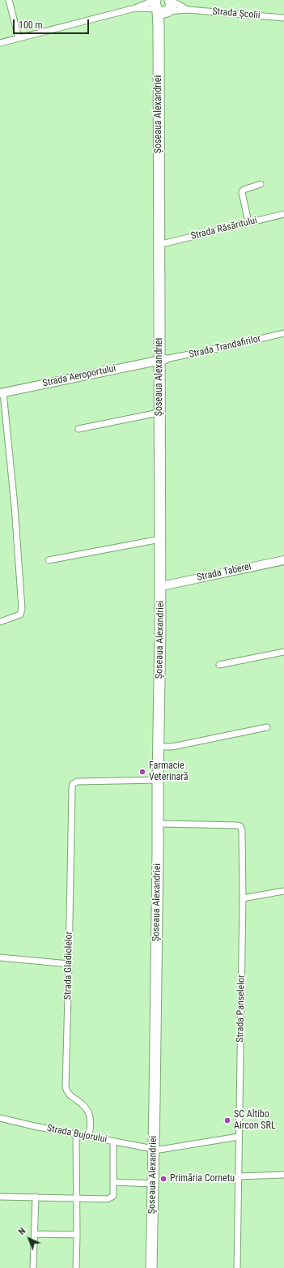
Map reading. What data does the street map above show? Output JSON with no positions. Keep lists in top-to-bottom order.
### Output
{
  "streets": {
    "highway": ["Șoseaua Alexandriei"],
    "street": [
      "Strada Școlii",
      "Strada Răsăritului",
      "Strada Trandafirilor",
      "Strada Aeroportului",
      "Strada Taberei",
      "Strada Gladiolelor",
      "Strada Panselelor",
      "Strada Bujorului"
    ]
  },
  "crossings": [
    ["Strada Școlii", "Șoseaua Alexandriei"],
    ["Șoseaua Alexandriei", "Strada Răsăritului"],
    ["Șoseaua Alexandriei", "Strada Trandafirilor"],
    ["Șoseaua Alexandriei", "Strada Aeroportului"],
    ["Șoseaua Alexandriei", "Strada Taberei"],
    ["Șoseaua Alexandriei", "Strada Gladiolelor"],
    ["Șoseaua Alexandriei", "Strada Panselelor"],
    ["Șoseaua Alexandriei", "Strada Bujorului"],
    ["Strada Trandafirilor", "Strada Aeroportului"],
    ["Strada Gladiolelor", "Strada Bujorului"],
    ["Strada Panselelor", "Strada Bujorului"]
  ],
  "places": ["Farmacie Veterinară", "SC Altibo Aircon SRL", "Primăria Cornetu"],
  "scale_bar": "100 m",
  "north": "top left"
}
